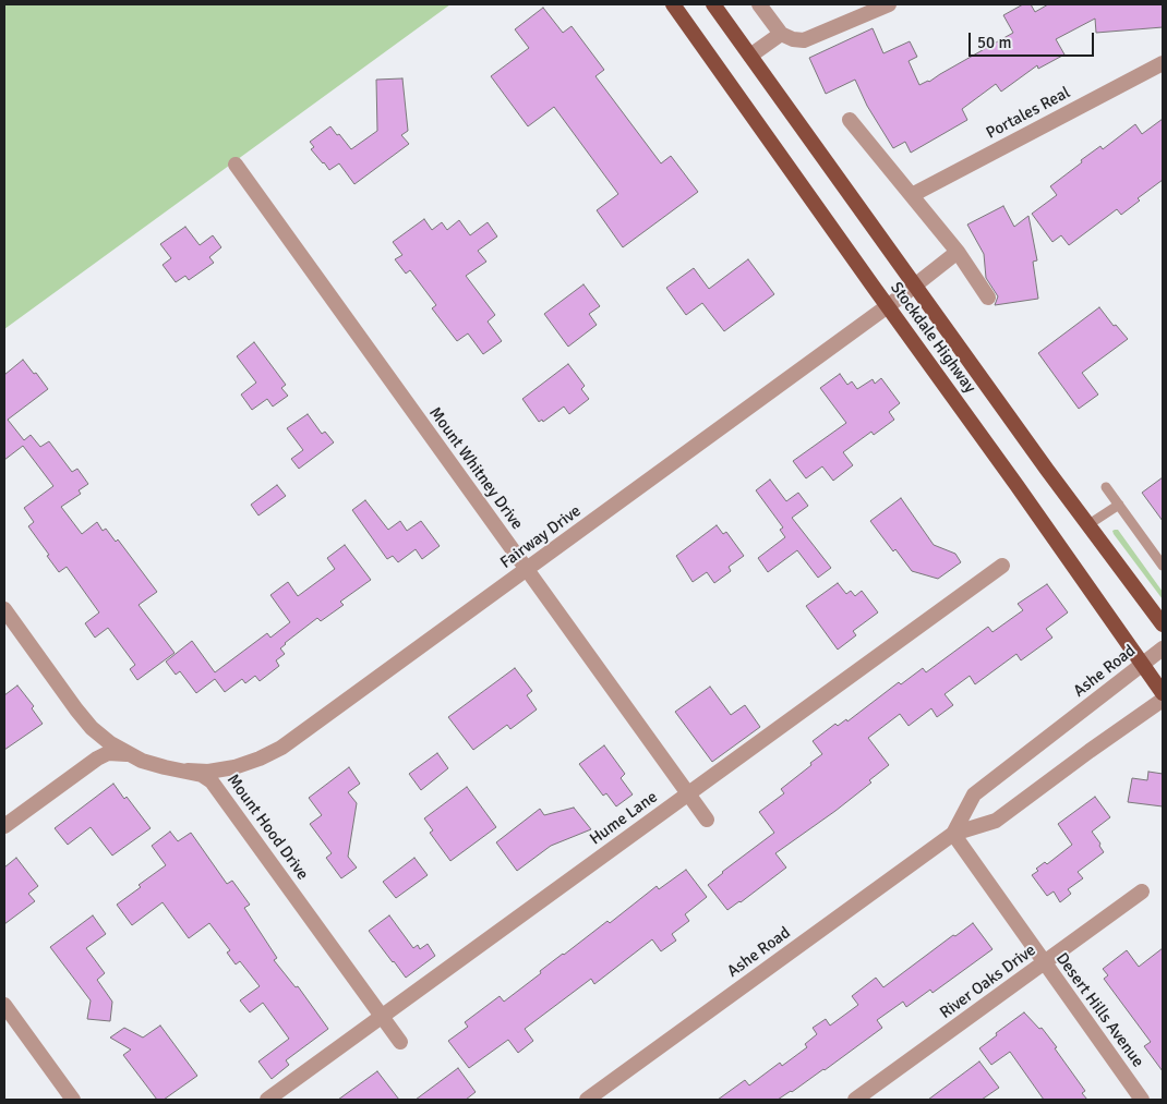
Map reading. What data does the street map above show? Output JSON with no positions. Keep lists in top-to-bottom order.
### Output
{
  "streets": {
    "main road": ["Stockdale Highway"],
    "street": [
      "Portales Real",
      "Mount Whitney Drive",
      "Fairway Drive",
      "Ashe Road",
      "Hume Lane",
      "Mount Hood Drive",
      "River Oaks Drive",
      "Desert Hills Avenue"
    ]
  },
  "crossings": [
    ["Stockdale Highway", "Fairway Drive"],
    ["Stockdale Highway", "Ashe Road"],
    ["Mount Whitney Drive", "Fairway Drive"],
    ["Mount Whitney Drive", "Hume Lane"],
    ["Fairway Drive", "Mount Hood Drive"],
    ["Ashe Road", "Desert Hills Avenue"],
    ["Hume Lane", "Mount Hood Drive"],
    ["River Oaks Drive", "Desert Hills Avenue"]
  ],
  "scale_bar": "50 m"
}
